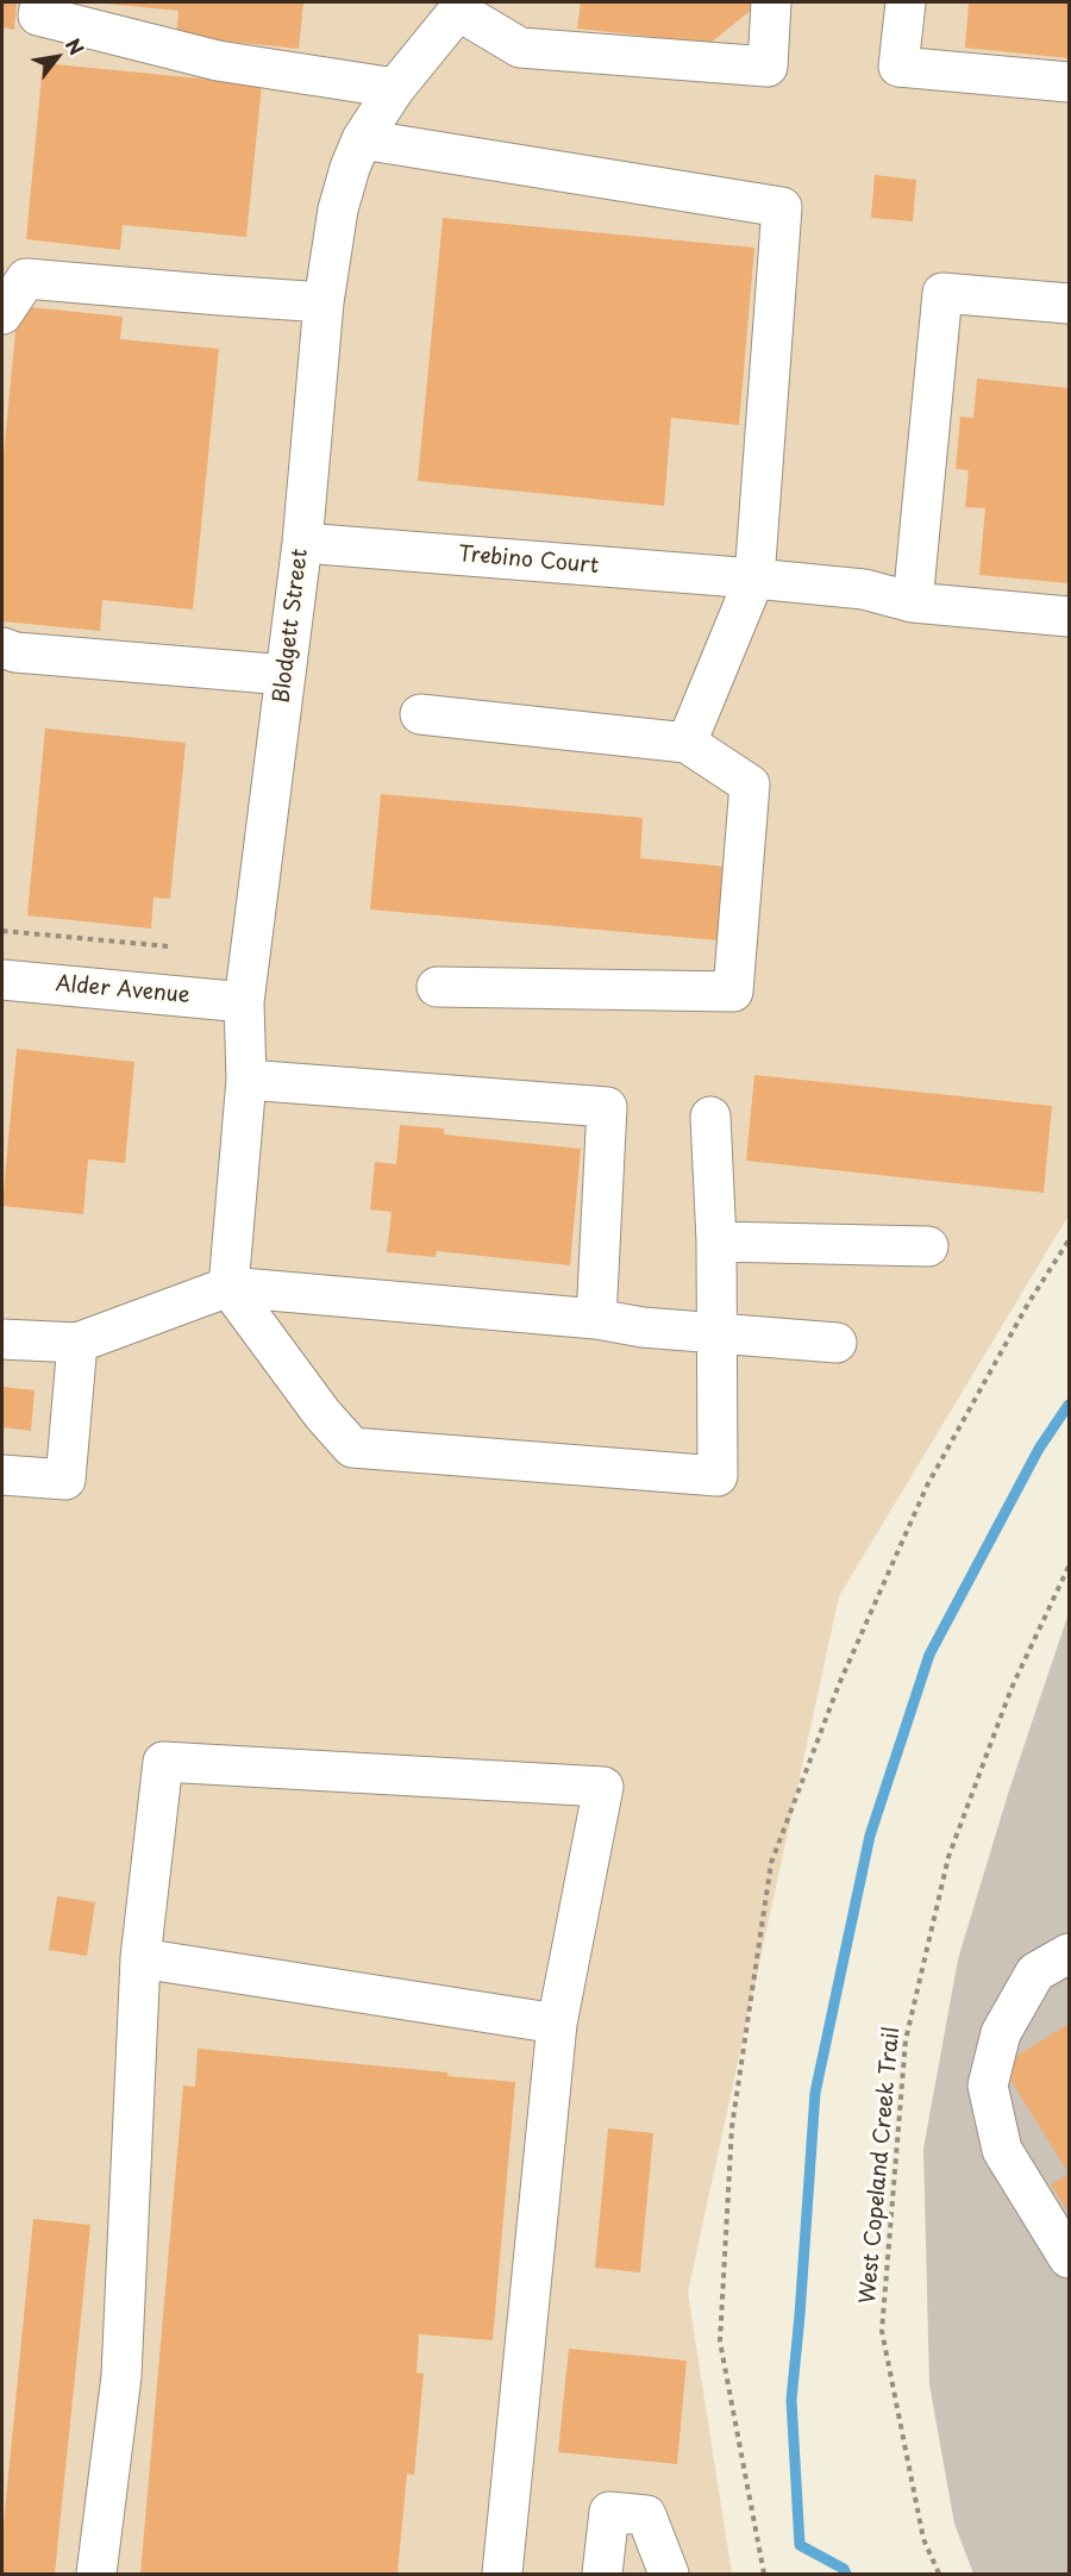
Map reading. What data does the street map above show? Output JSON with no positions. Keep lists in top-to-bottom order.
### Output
{
  "streets": {
    "street": ["Trebino Court", "Blodgett Street", "Alder Avenue"],
    "path": ["West Copeland Creek Trail"]
  },
  "crossings": [
    ["Trebino Court", "Blodgett Street"],
    ["Blodgett Street", "Alder Avenue"]
  ],
  "north": "top right"
}
